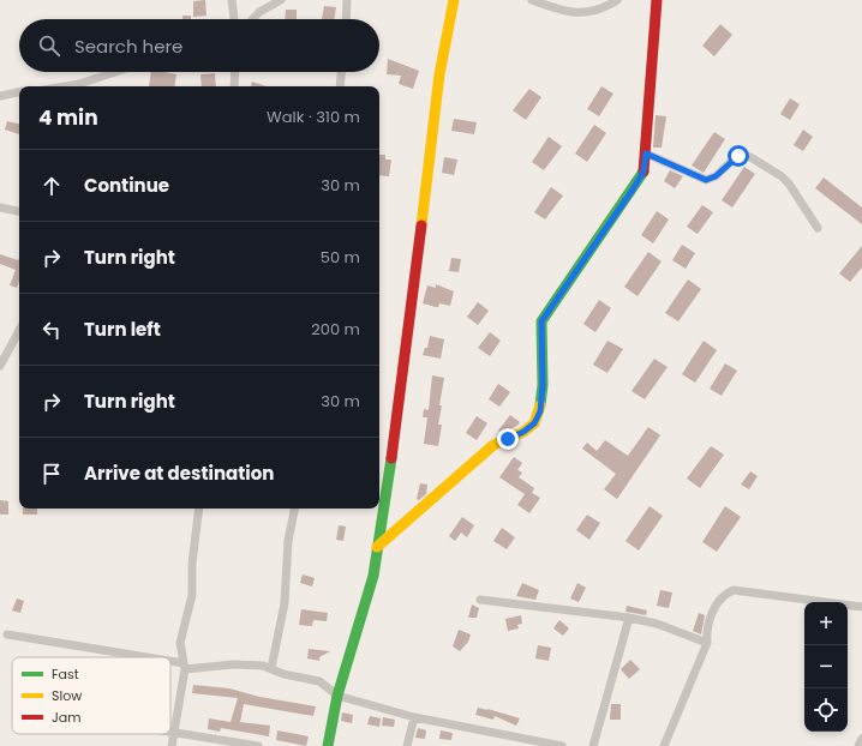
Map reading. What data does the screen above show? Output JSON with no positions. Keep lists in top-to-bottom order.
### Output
{
  "legend": ["Fast", "Slow", "Jam"],
  "page": {
    "search": "Search here",
    "heading": ["4 min", "Walk · 310 m"],
    "list": [
      ["Continue", "30 m"],
      ["Turn right", "50 m"],
      ["Turn left", "200 m"],
      ["Turn right", "30 m"],
      "Arrive at destination"
    ],
    "map_buttons": ["+", "−"]
  }
}
